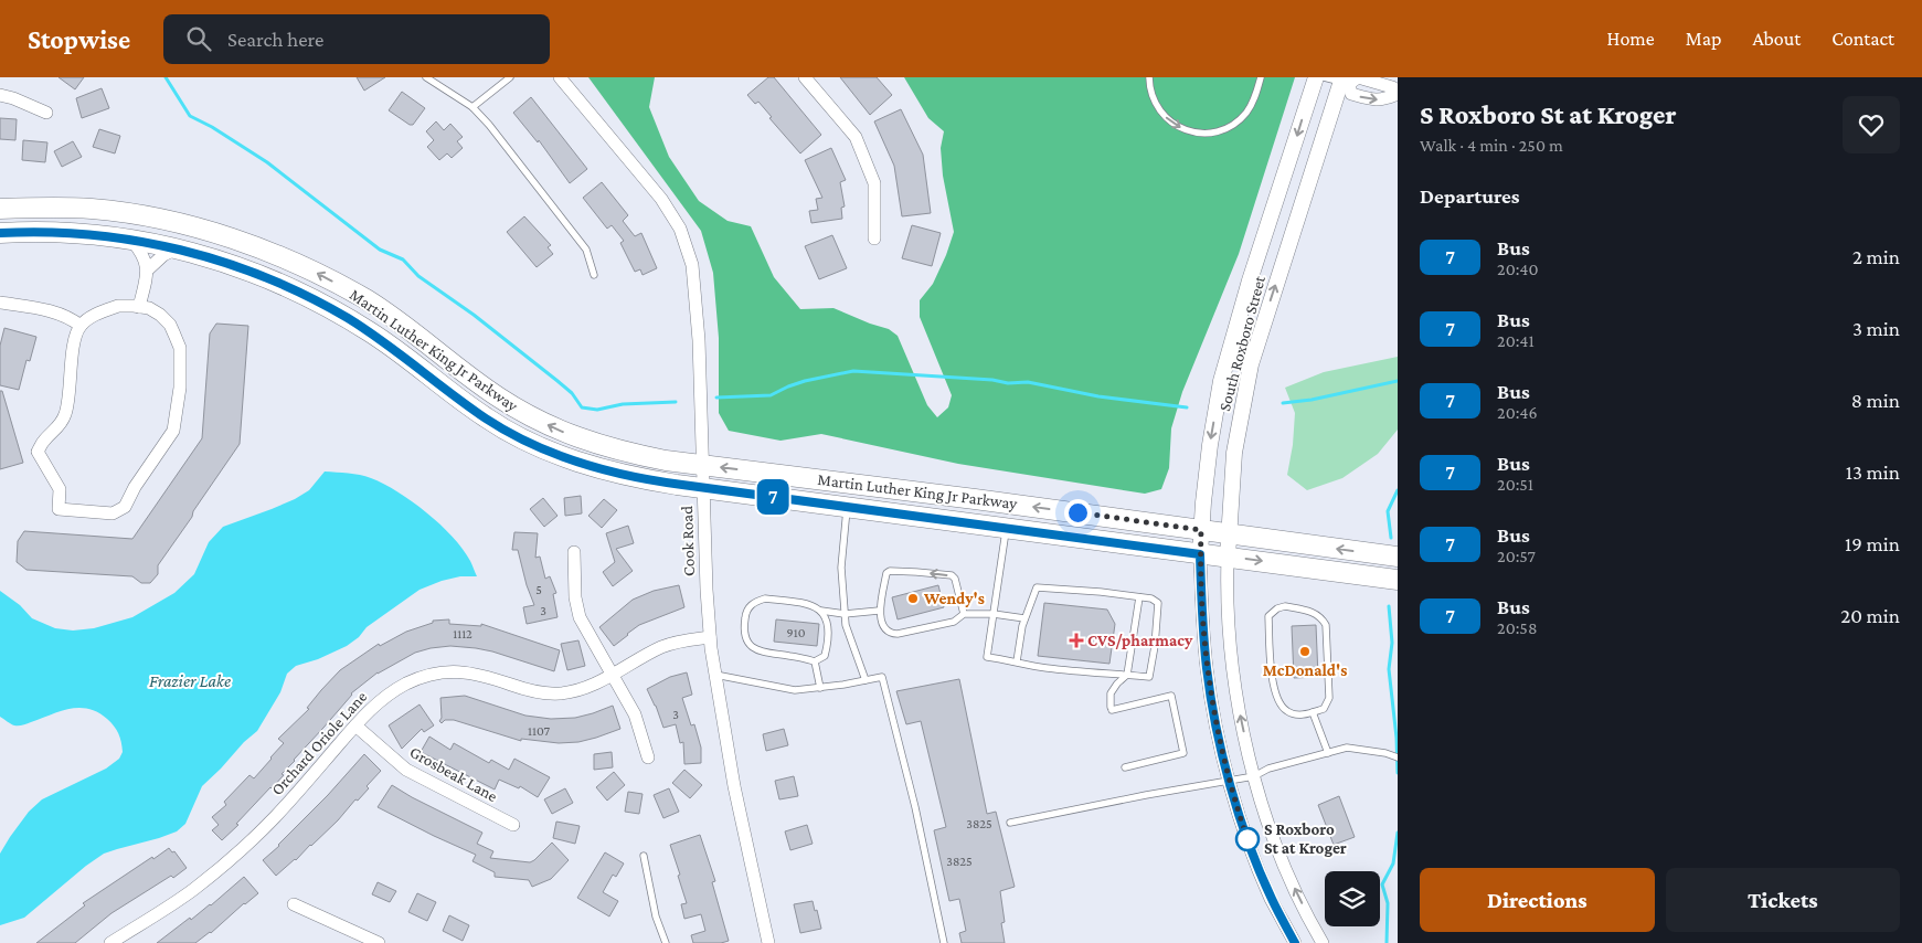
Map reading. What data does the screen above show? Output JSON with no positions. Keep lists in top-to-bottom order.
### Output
{
  "streets": {
    "main road": ["Martin Luther King Jr Parkway"],
    "street": [
      "South Roxboro Street",
      "Cook Road",
      "Orchard Oriole Lane",
      "Grosbeak Lane"
    ]
  },
  "crossings": [
    ["South Roxboro Street", "Martin Luther King Jr Parkway"],
    ["Martin Luther King Jr Parkway", "Cook Road"],
    ["Cook Road", "Orchard Oriole Lane"],
    ["Orchard Oriole Lane", "Grosbeak Lane"]
  ],
  "water": ["Frazier Lake"],
  "places": {
    "other": ["Wendy's", "McDonald's", "S Roxboro St at Kroger"],
    "health": ["CVS/pharmacy"]
  },
  "lines": ["bus line 7"],
  "house_numbers": [
    "5",
    "3",
    "910",
    "1112",
    "3",
    "1107",
    "3825",
    "3825"
  ],
  "page": {
    "header": "Stopwise",
    "search": "Search here",
    "nav": [
      "Home",
      "Map",
      "About",
      "Contact"
    ],
    "on_map": "7",
    "heading": [
      ["S Roxboro St at Kroger", "Walk · 4 min · 250 m"],
      "Departures"
    ],
    "list": [
      {
        "mark": "7",
        "name": "Bus",
        "note": "20:40",
        "value": "2 min"
      },
      {
        "mark": "7",
        "name": "Bus",
        "note": "20:41",
        "value": "3 min"
      },
      {
        "mark": "7",
        "name": "Bus",
        "note": "20:46",
        "value": "8 min"
      },
      {
        "mark": "7",
        "name": "Bus",
        "note": "20:51",
        "value": "13 min"
      },
      {
        "mark": "7",
        "name": "Bus",
        "note": "20:57",
        "value": "19 min"
      },
      {
        "mark": "7",
        "name": "Bus",
        "note": "20:58",
        "value": "20 min"
      }
    ],
    "buttons": ["Directions", "Tickets"]
  }
}
